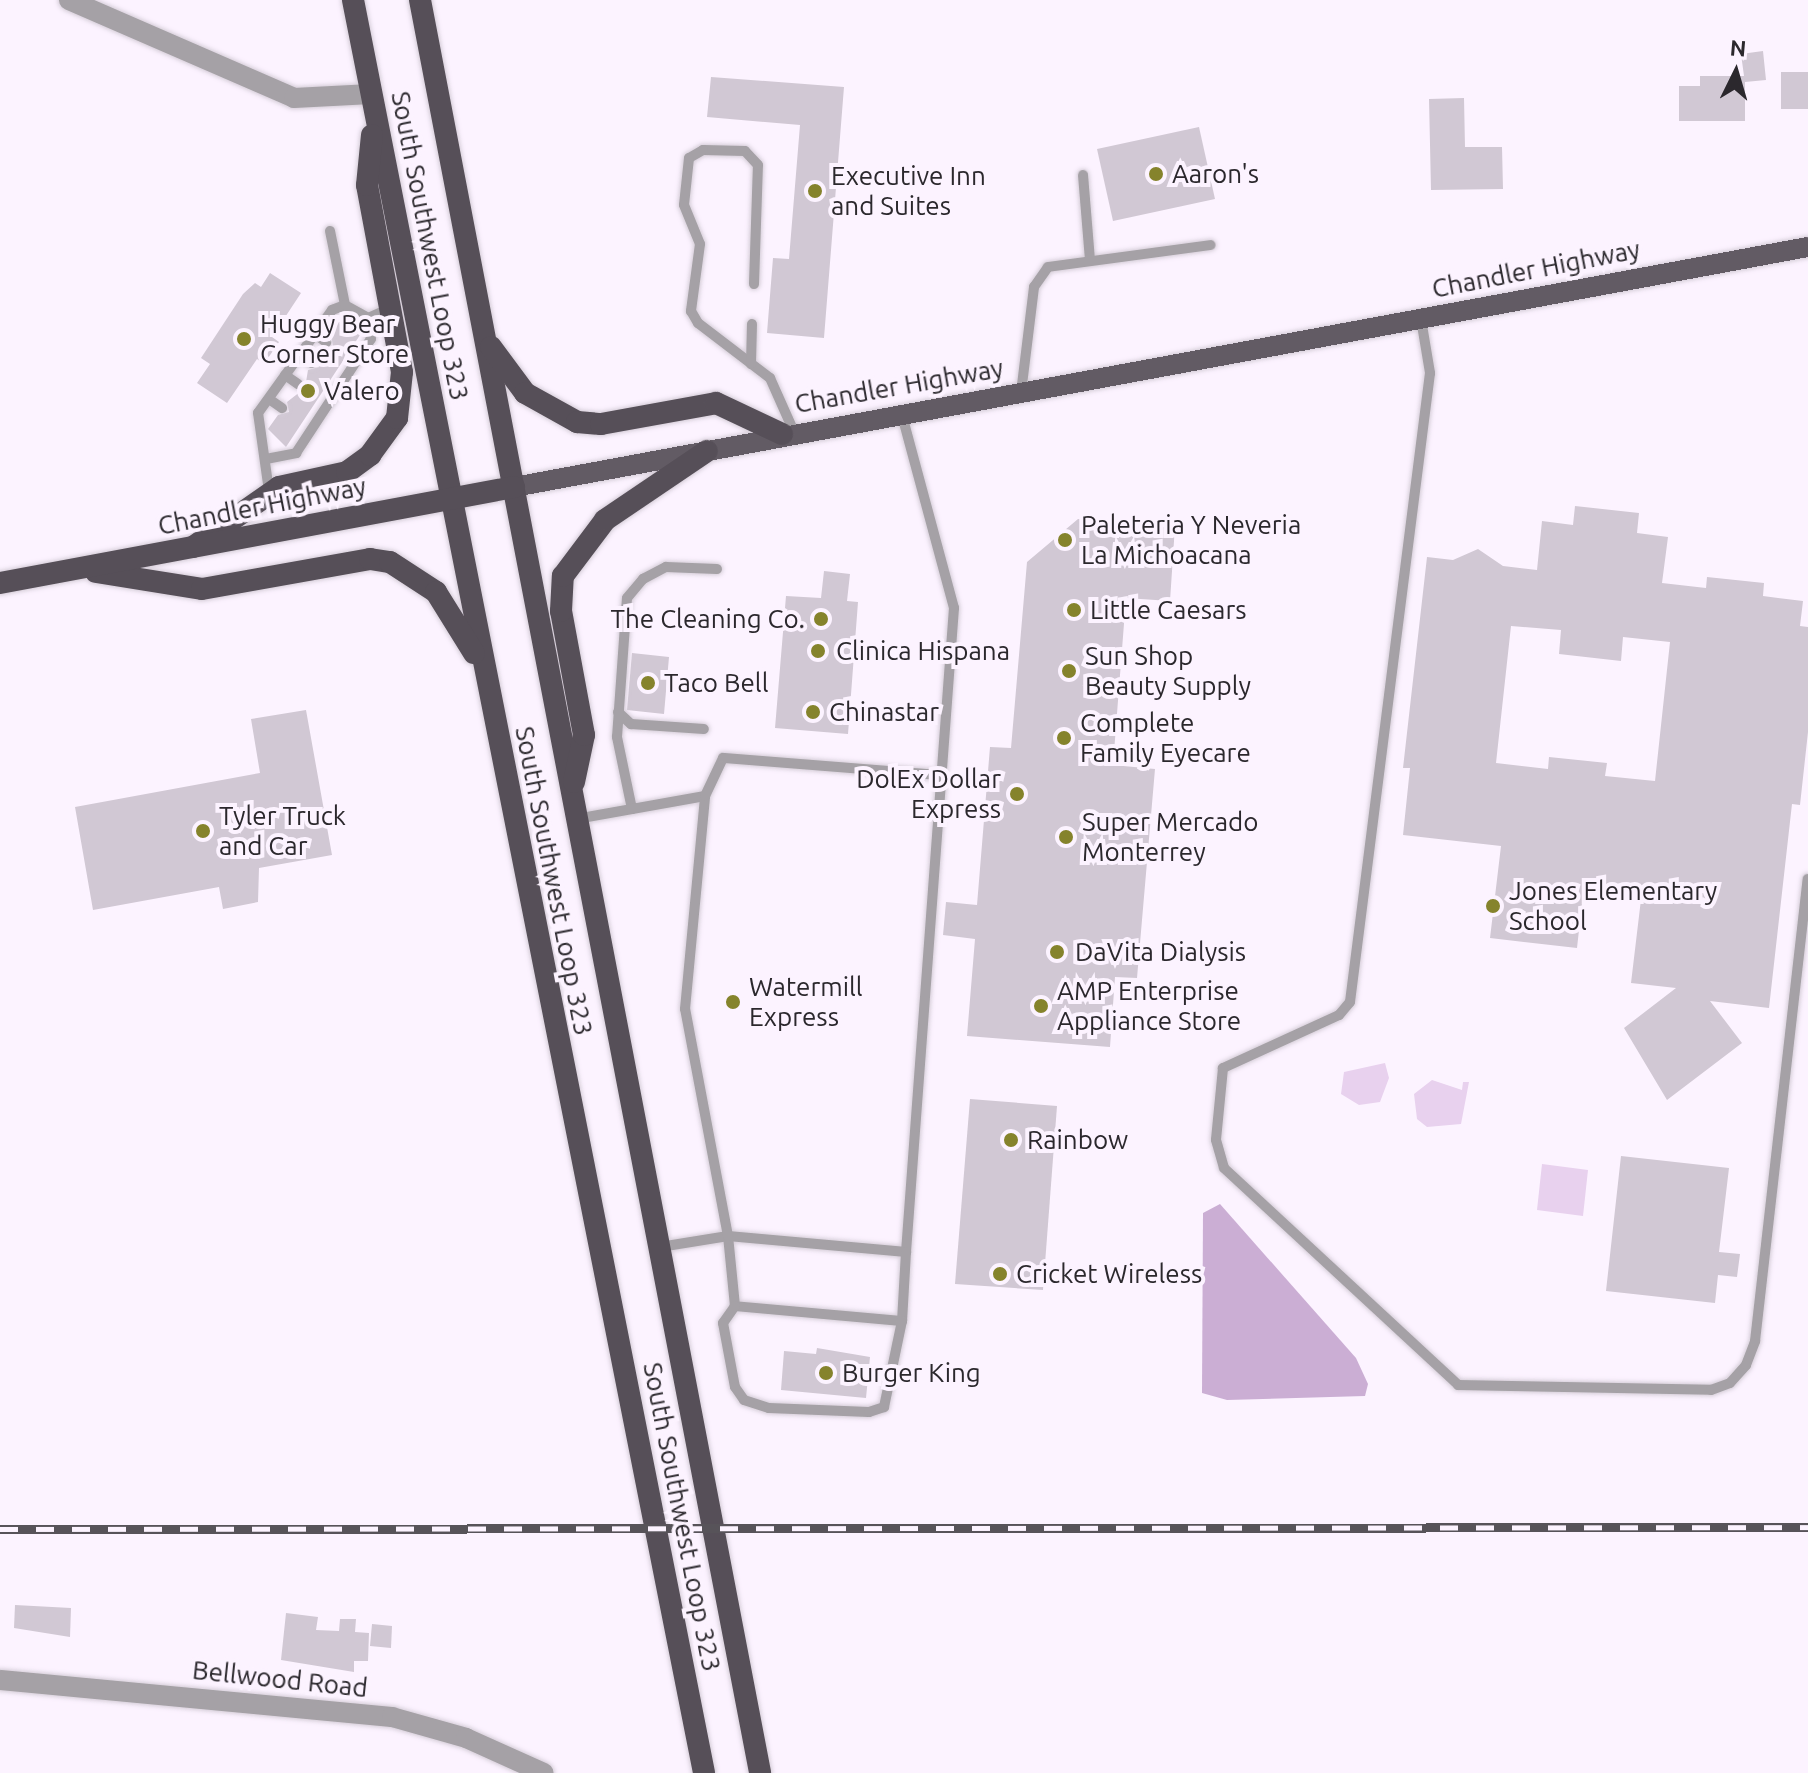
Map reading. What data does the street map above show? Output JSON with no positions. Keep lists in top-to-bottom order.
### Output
{
  "streets": {
    "highway": ["South Southwest Loop 323", "Chandler Highway"],
    "street": ["Bellwood Road"]
  },
  "crossings": [
    ["South Southwest Loop 323", "Chandler Highway"]
  ],
  "places": [
    "Aaron's",
    "Executive Inn and Suites",
    "Huggy Bear Corner Store",
    "Valero",
    "Paleteria Y Neveria La Michoacana",
    "Little Caesars",
    "The Cleaning Co.",
    "Clinica Hispana",
    "Sun Shop Beauty Supply",
    "Taco Bell",
    "Chinastar",
    "Complete Family Eyecare",
    "DolEx Dollar Express",
    "Tyler Truck and Car",
    "Super Mercado Monterrey",
    "Jones Elementary School",
    "DaVita Dialysis",
    "Watermill Express",
    "AMP Enterprise Appliance Store",
    "Rainbow",
    "Cricket Wireless",
    "Burger King"
  ],
  "north": "top"
}
